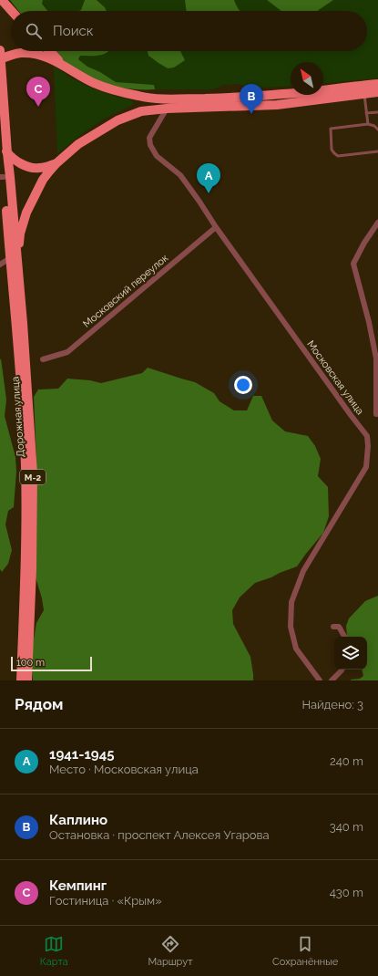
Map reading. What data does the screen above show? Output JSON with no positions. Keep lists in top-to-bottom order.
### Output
{
  "streets": {
    "main road": ["Дорожная улица", "М-2"],
    "street": ["Московский переулок", "Московская улица"]
  },
  "crossings": [
    ["Московский переулок", "Московская улица"],
    ["Дорожная улица", "М-2"]
  ],
  "scale_bar": "100 m",
  "north": "top left",
  "page": {
    "search": "Поиск",
    "pins": ["C", "B", "A"],
    "scale": "100 m",
    "heading": ["Рядом", "Найдено: 3"],
    "list": [
      {
        "mark": "A",
        "name": "1941-1945",
        "note": "Место · Московская улица",
        "value": "240 m"
      },
      {
        "mark": "B",
        "name": "Каплино",
        "note": "Остановка · проспект Алексея Угарова",
        "value": "340 m"
      },
      {
        "mark": "C",
        "name": "Кемпинг",
        "note": "Гостиница · «Крым»",
        "value": "430 m"
      }
    ],
    "nav": ["Карта", "Маршрут", "Сохранённые"]
  }
}
